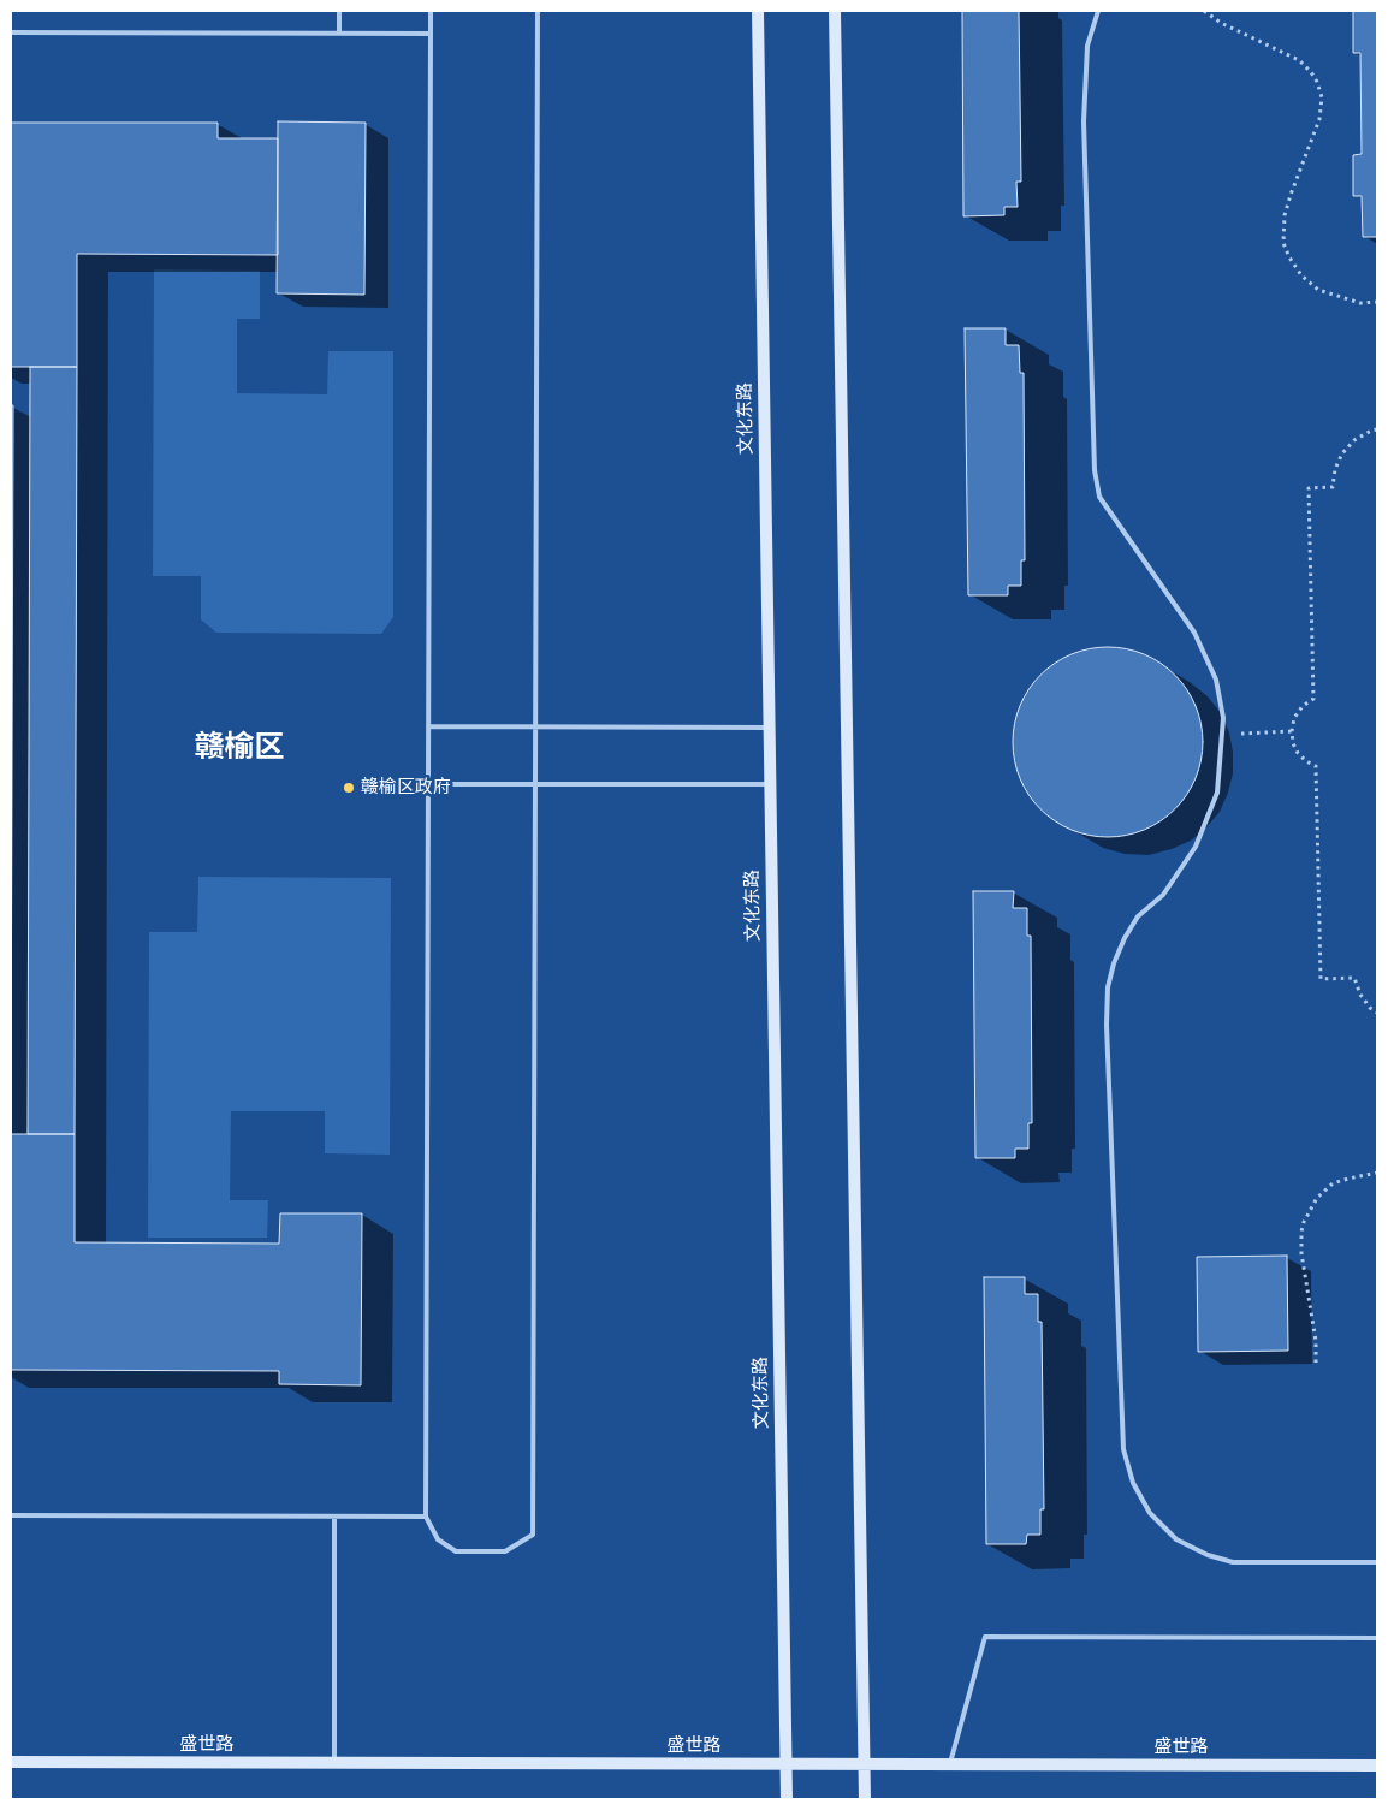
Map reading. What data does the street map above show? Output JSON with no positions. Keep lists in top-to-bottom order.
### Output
{
  "streets": {
    "main road": ["文化东路", "盛世路"]
  },
  "crossings": [
    ["文化东路", "盛世路"]
  ],
  "districts": ["赣榆区"],
  "places": ["赣榆区政府"]
}
